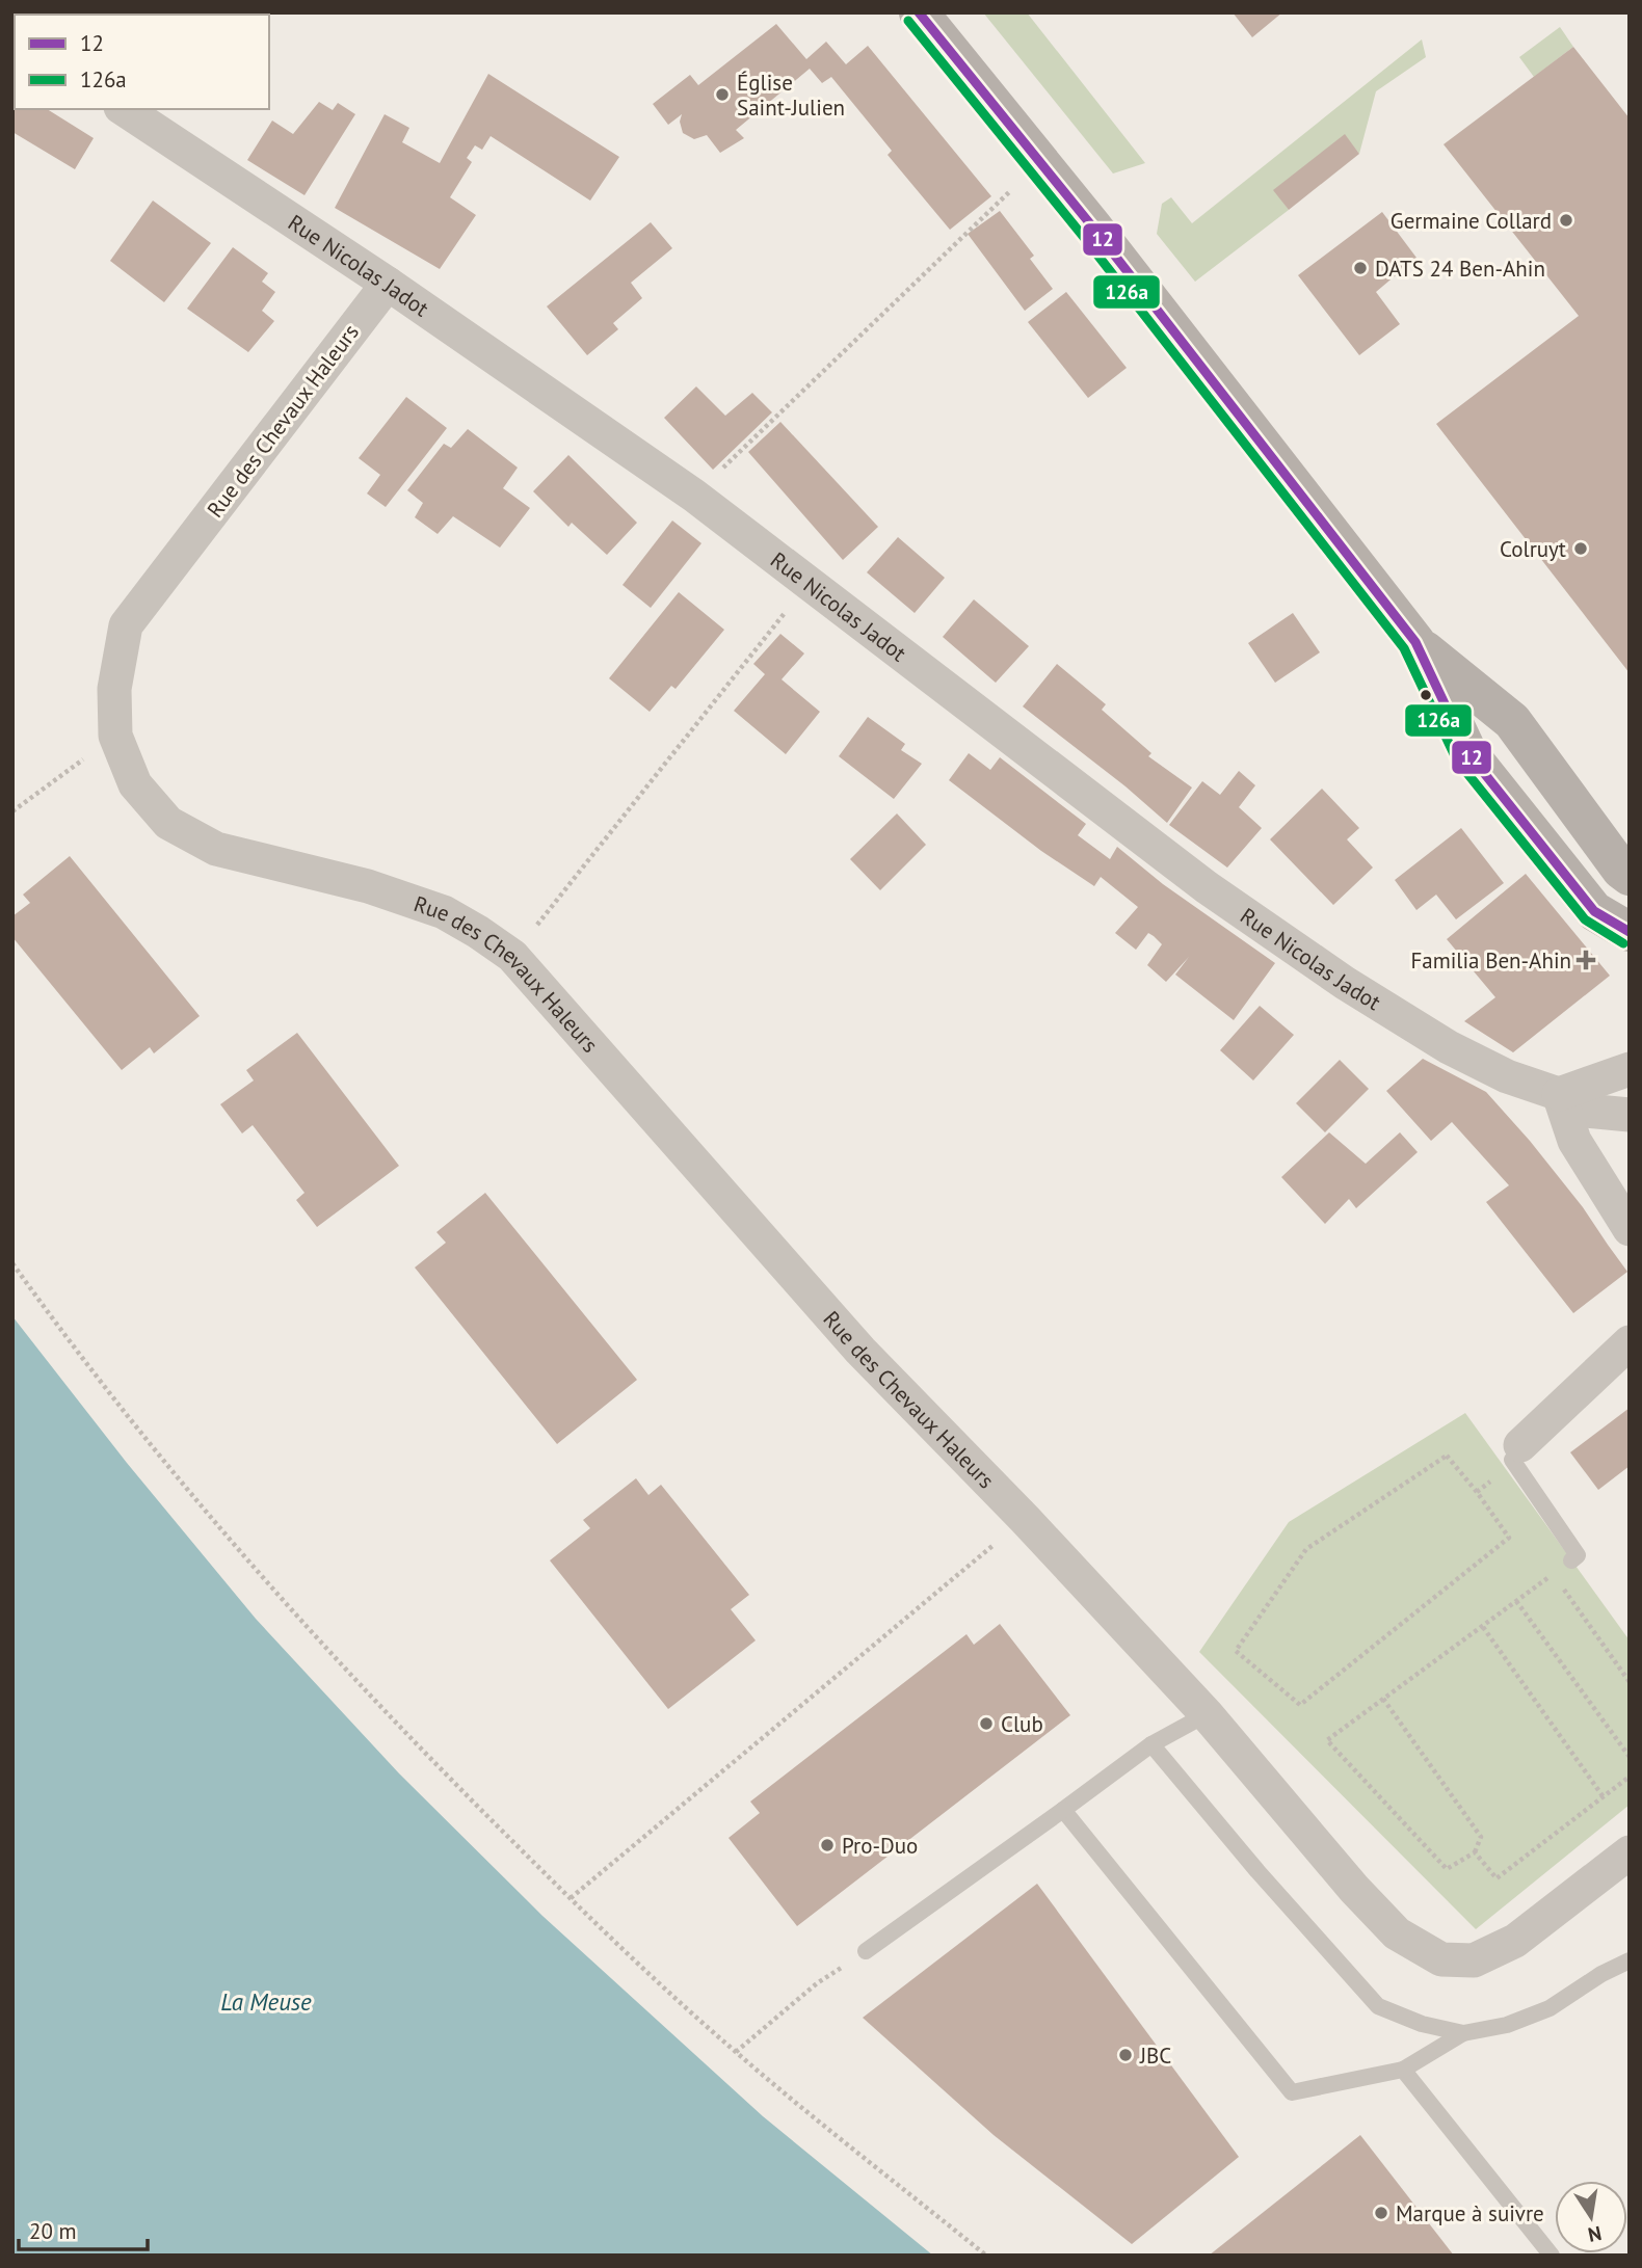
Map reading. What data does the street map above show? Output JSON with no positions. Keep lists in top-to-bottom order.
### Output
{
  "streets": {
    "street": ["Rue Nicolas Jadot", "Rue des Chevaux Haleurs"]
  },
  "crossings": [
    ["Rue Nicolas Jadot", "Rue des Chevaux Haleurs"]
  ],
  "water": ["La Meuse"],
  "places": {
    "other": [
      "Église Saint-Julien",
      "Germaine Collard",
      "DATS 24 Ben-Ahin",
      "Colruyt",
      "Club",
      "Pro-Duo",
      "JBC",
      "Marque à suivre"
    ],
    "health": ["Familia Ben-Ahin"]
  },
  "lines": ["transit line 12", "transit line 126a"],
  "legend": ["12", "126a"],
  "scale_bar": "20 m",
  "north": "bottom"
}
